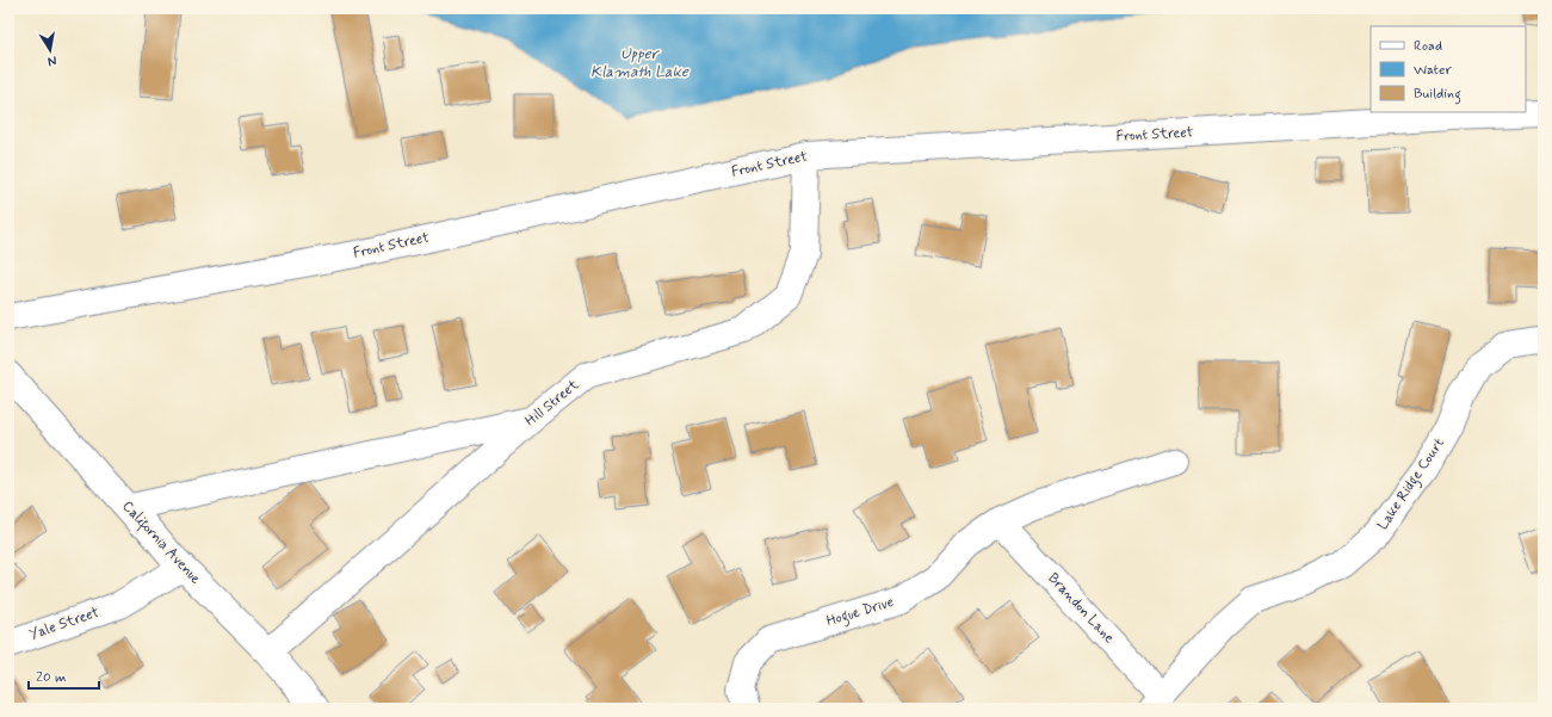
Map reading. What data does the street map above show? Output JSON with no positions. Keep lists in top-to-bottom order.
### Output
{
  "streets": {
    "street": [
      "Front Street",
      "Hill Street",
      "Lake Ridge Court",
      "California Avenue",
      "Brandon Lane",
      "Hogue Drive",
      "Yale Street"
    ]
  },
  "crossings": [
    ["Front Street", "Hill Street"],
    ["Hill Street", "California Avenue"],
    ["Lake Ridge Court", "Brandon Lane"],
    ["California Avenue", "Yale Street"],
    ["Brandon Lane", "Hogue Drive"]
  ],
  "water": ["Upper Klamath Lake"],
  "legend": ["Road", "Water", "Building"],
  "scale_bar": "20 m",
  "north": "bottom"
}
